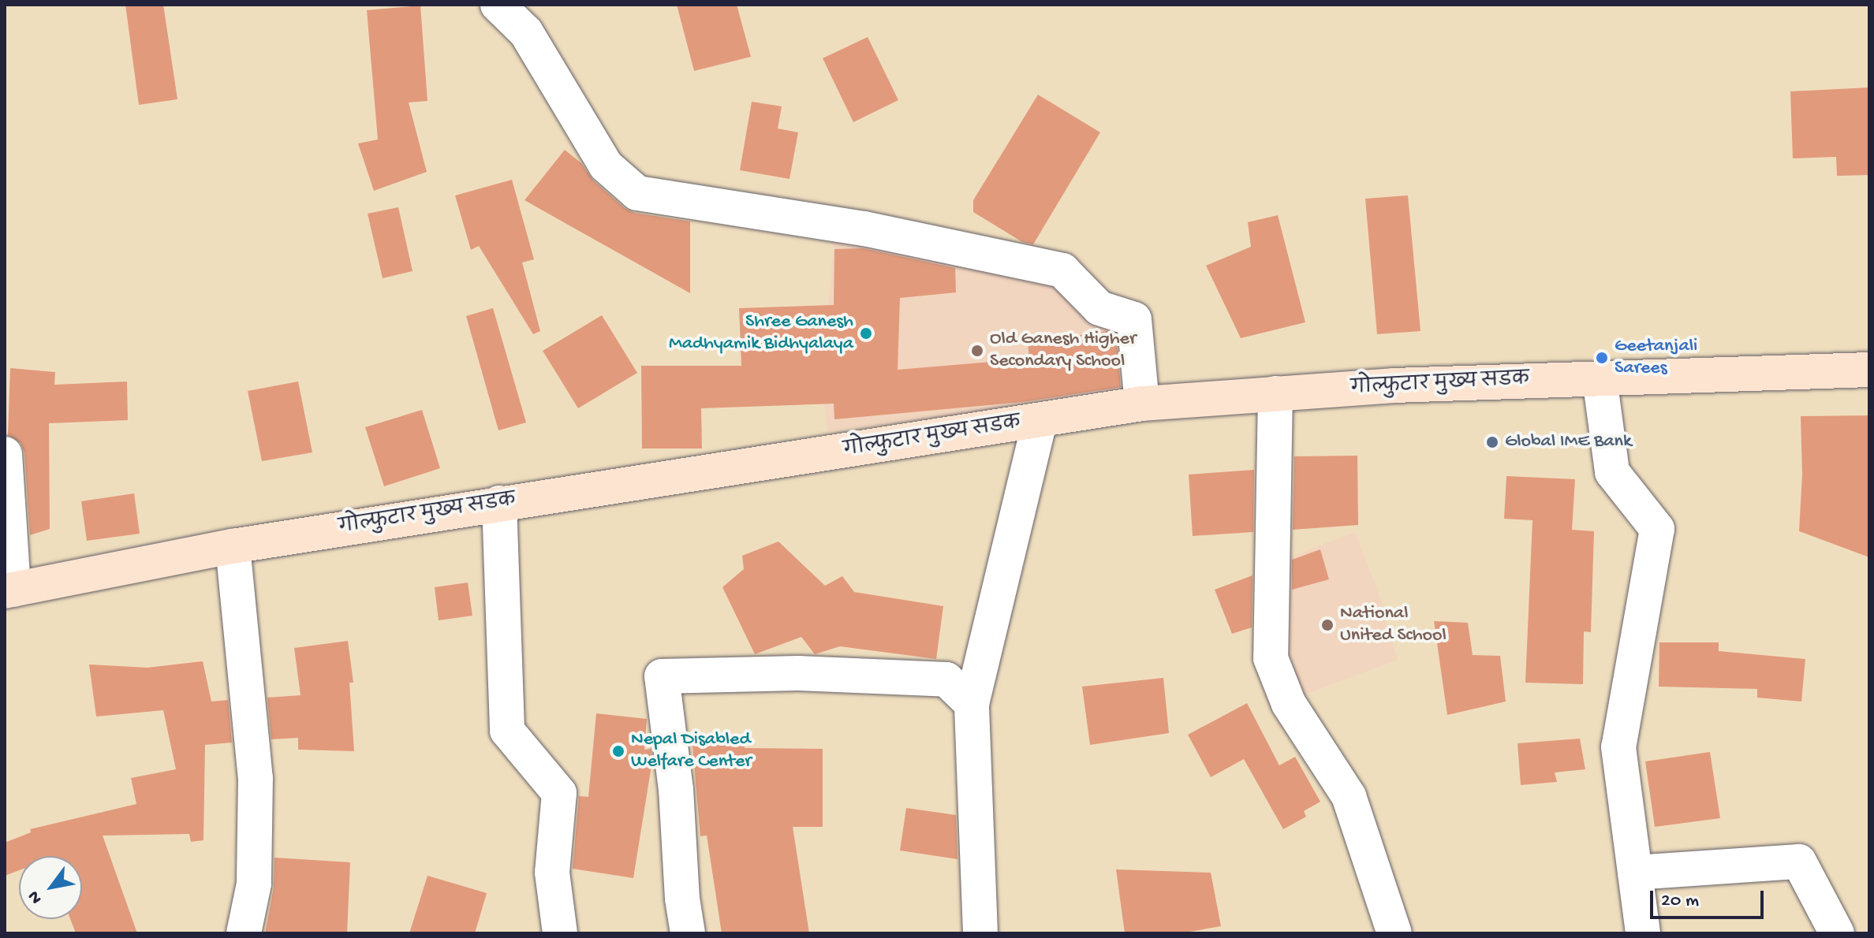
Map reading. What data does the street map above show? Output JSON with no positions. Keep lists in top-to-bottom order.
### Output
{
  "streets": {
    "main road": ["गोल्फुटार मुख्य सडक"]
  },
  "places": [
    "Shree Ganesh Madhyamik Bidhyalaya",
    "Old Ganesh Higher Secondary School",
    "Geetanjali Sarees",
    "Global IME Bank",
    "National United School",
    "Nepal Disabled Welfare Center"
  ],
  "scale_bar": "20 m",
  "north": "bottom left"
}
